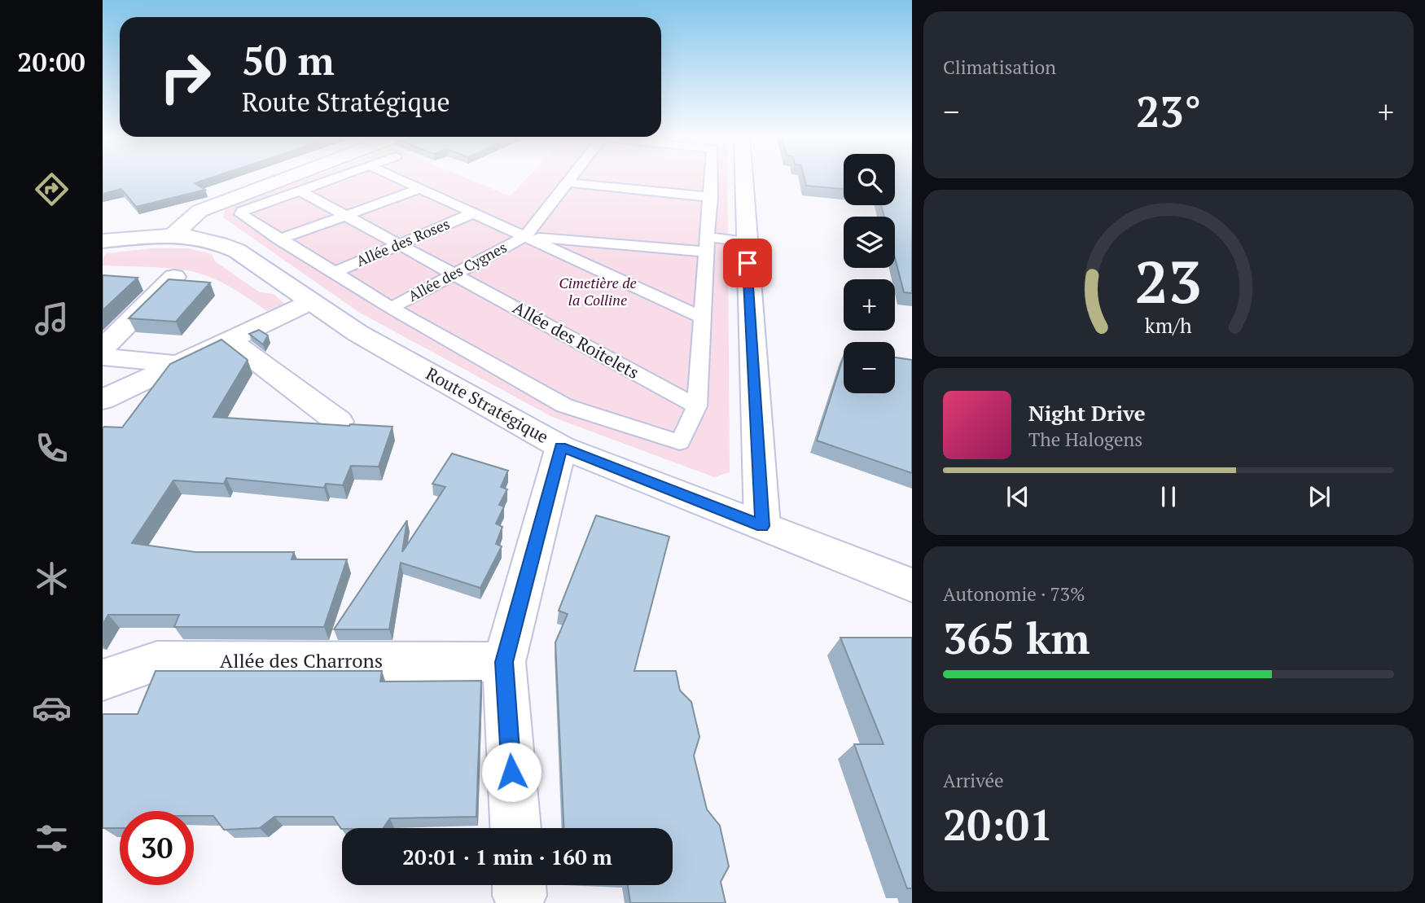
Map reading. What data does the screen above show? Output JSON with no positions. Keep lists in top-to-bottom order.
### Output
{
  "streets": {
    "street": ["Route Stratégique", "Allée des Charrons"],
    "lane": ["Allée des Roses", "Allée des Cygnes", "Allée des Roitelets"]
  },
  "crossings": [
    ["Allée des Roses", "Allée des Roitelets"],
    ["Allée des Cygnes", "Allée des Roitelets"]
  ],
  "parks": ["Cimetière de la Colline"],
  "page": {
    "tabs": "20:00",
    "tile": [
      "Climatisation",
      ["Autonomie · 73%", "365 km"],
      ["Arrivée", "20:01"]
    ],
    "turn": ["50 m", "Route Stratégique"],
    "heat": ["−", "23°", "+"],
    "map_buttons": ["+", "−"],
    "song": ["Night Drive", "The Halogens"],
    "limit": "30",
    "trip": "20:01 · 1 min · 160 m",
    "gauge": ["23", "km/h"]
  }
}
